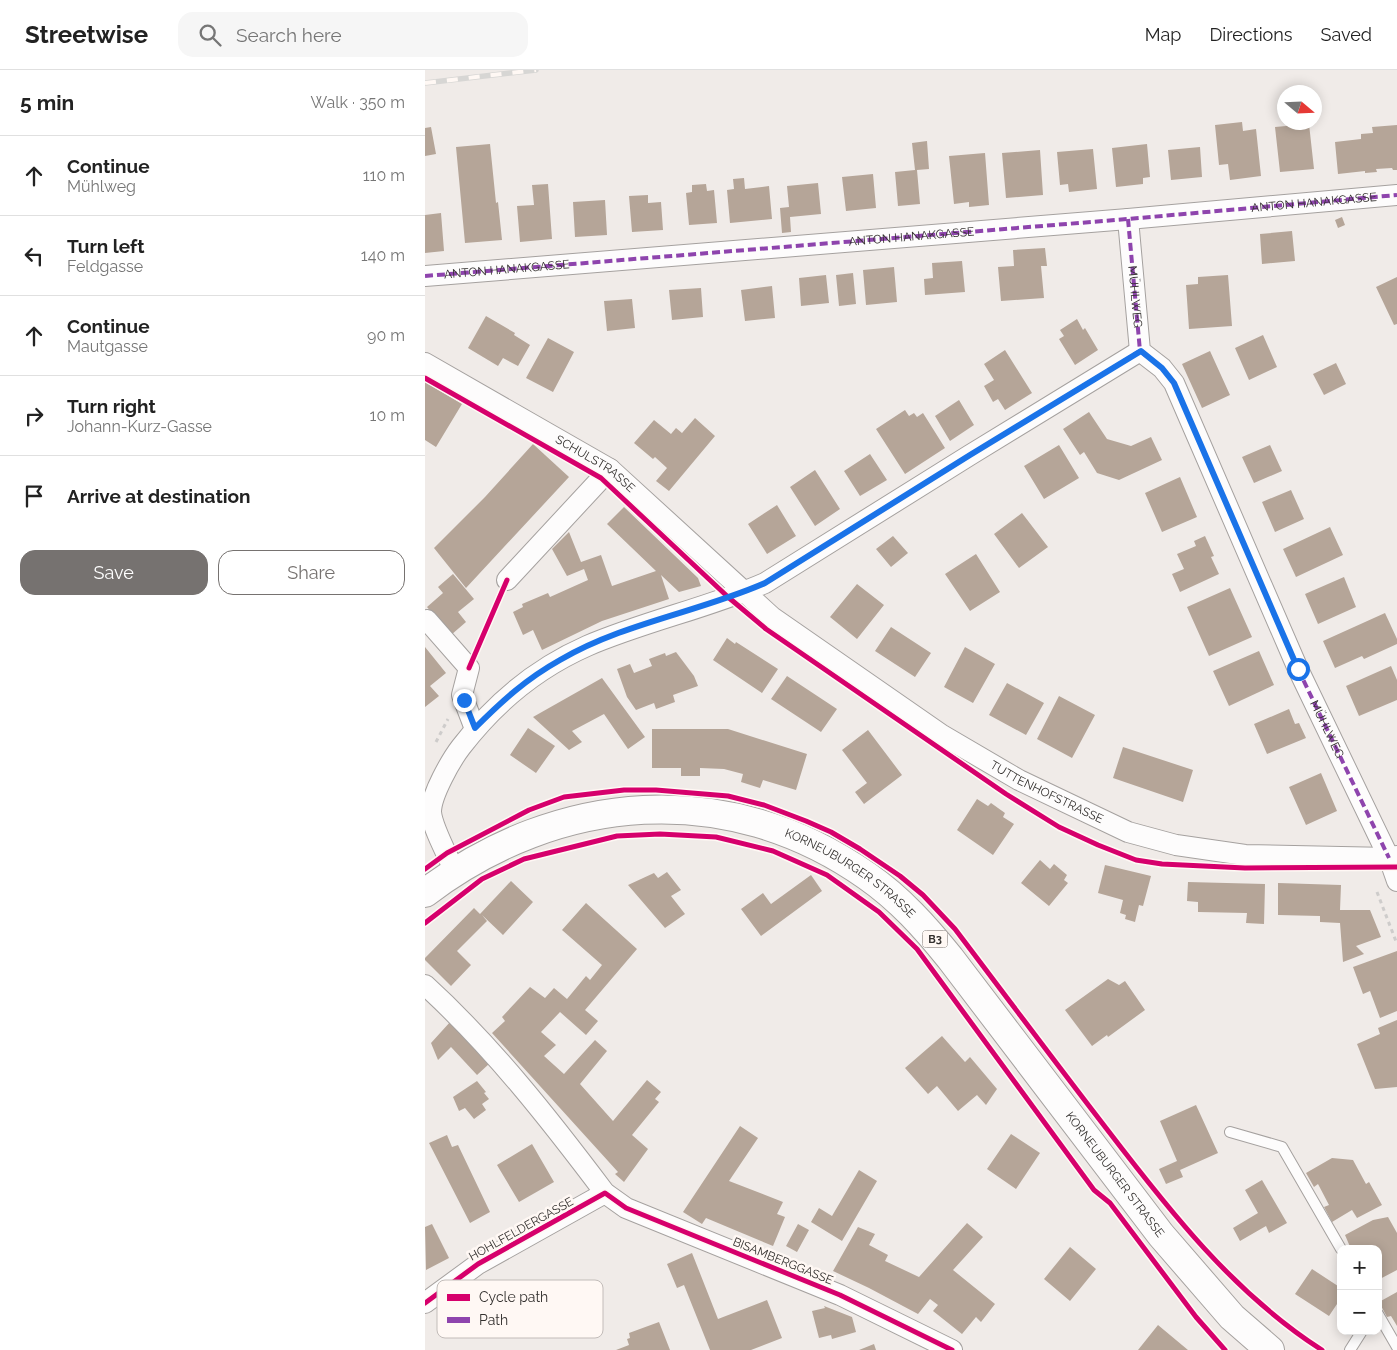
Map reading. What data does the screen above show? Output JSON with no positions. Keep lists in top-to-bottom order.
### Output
{
  "streets": {
    "main road": ["KORNEUBURGER STRASSE", "B3"],
    "street": [
      "ANTON HANAKGASSE",
      "MÜHLWEG",
      "SCHULSTRASSE",
      "TUTTENHOFSTRASSE",
      "HOHLFELDERGASSE",
      "BISAMBERGGASSE"
    ]
  },
  "crossings": [
    ["ANTON HANAKGASSE", "MÜHLWEG"],
    ["MÜHLWEG", "TUTTENHOFSTRASSE"],
    ["SCHULSTRASSE", "TUTTENHOFSTRASSE"],
    ["HOHLFELDERGASSE", "BISAMBERGGASSE"]
  ],
  "legend": ["Cycle path", "Path"],
  "north": "right",
  "page": {
    "header": "Streetwise",
    "search": "Search here",
    "nav": ["Map", "Directions", "Saved"],
    "heading": ["5 min", "Walk · 350 m"],
    "list": [
      ["Continue", "Mühlweg", "110 m"],
      ["Turn left", "Feldgasse", "140 m"],
      ["Continue", "Mautgasse", "90 m"],
      ["Turn right", "Johann-Kurz-Gasse", "10 m"],
      "Arrive at destination"
    ],
    "buttons": ["Save", "Share"],
    "map_buttons": ["+", "−"]
  }
}
